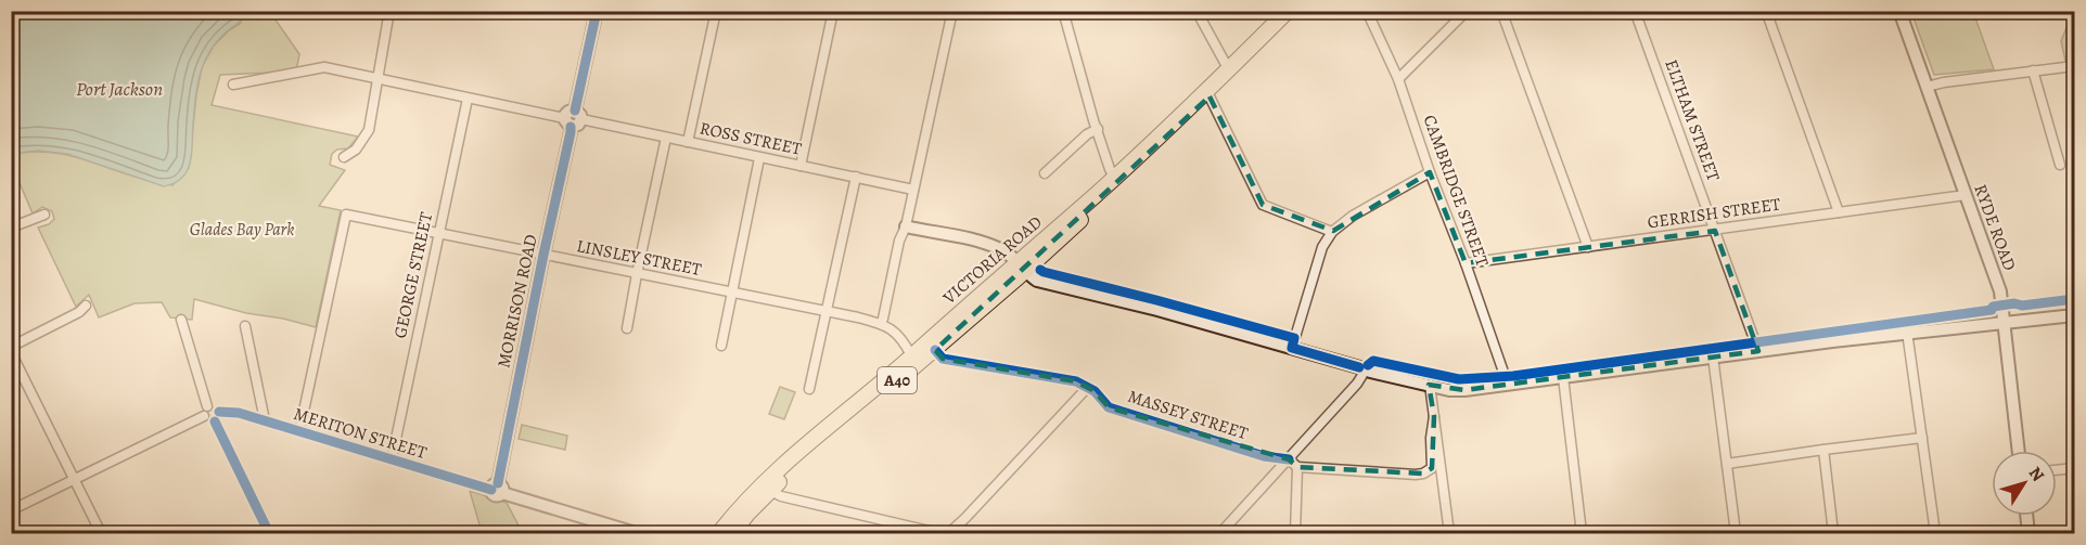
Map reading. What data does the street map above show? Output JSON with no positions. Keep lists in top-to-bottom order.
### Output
{
  "streets": {
    "highway": ["VICTORIA ROAD", "A40"],
    "main road": ["RYDE ROAD", "MORRISON ROAD", "MERITON STREET"],
    "street": [
      "ELTHAM STREET",
      "ROSS STREET",
      "CAMBRIDGE STREET",
      "GERRISH STREET",
      "LINSLEY STREET",
      "GEORGE STREET",
      "MASSEY STREET"
    ]
  },
  "crossings": [
    ["ELTHAM STREET", "GERRISH STREET"],
    ["ROSS STREET", "GEORGE STREET"],
    ["ROSS STREET", "MORRISON ROAD"],
    ["CAMBRIDGE STREET", "GERRISH STREET"],
    ["GERRISH STREET", "RYDE ROAD"],
    ["LINSLEY STREET", "VICTORIA ROAD"],
    ["LINSLEY STREET", "GEORGE STREET"],
    ["LINSLEY STREET", "MORRISON ROAD"],
    ["LINSLEY STREET", "MERITON STREET"],
    ["VICTORIA ROAD", "MASSEY STREET"],
    ["GEORGE STREET", "MERITON STREET"],
    ["MORRISON ROAD", "MERITON STREET"]
  ],
  "water": ["Port Jackson"],
  "parks": ["Glades Bay Park"],
  "north": "top right"
}
